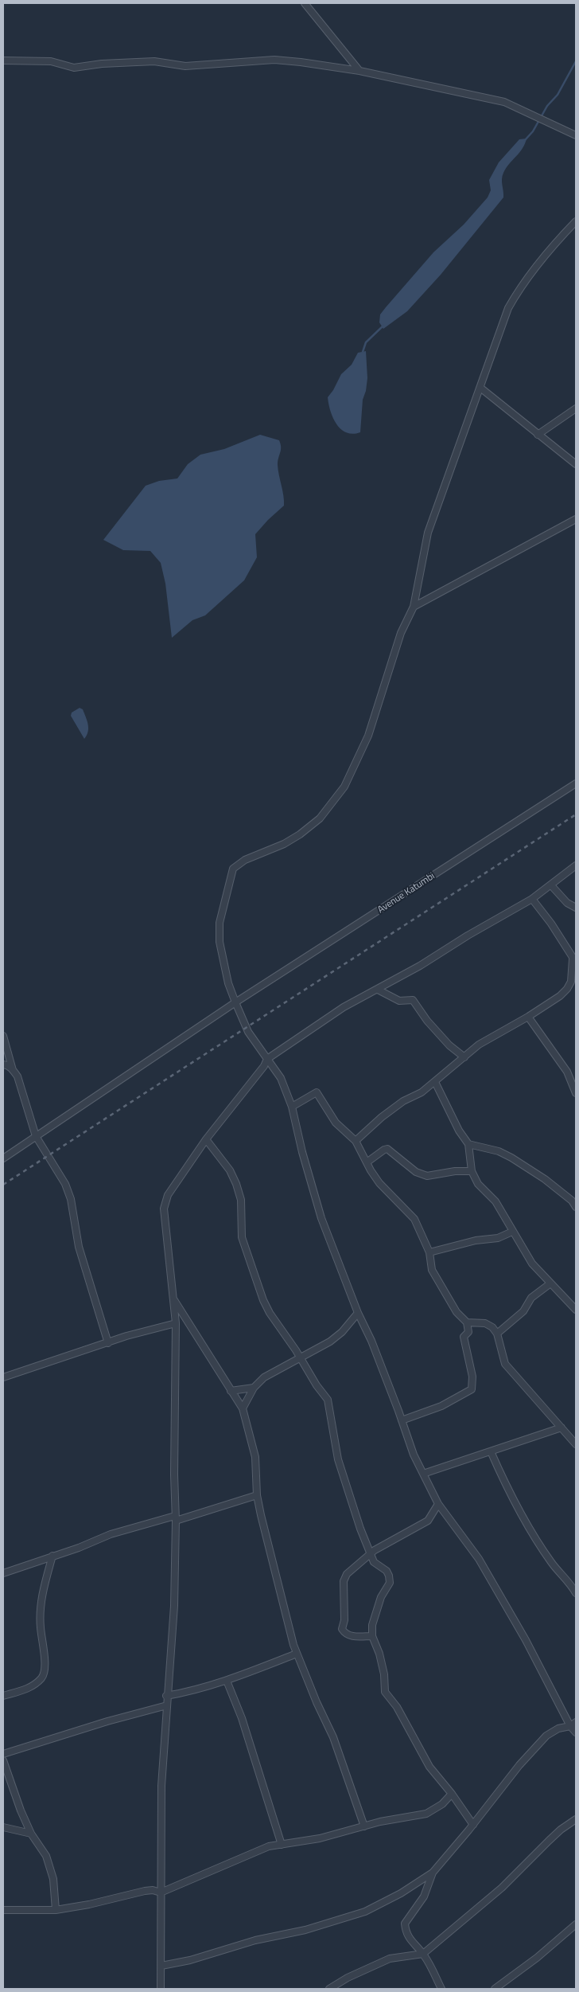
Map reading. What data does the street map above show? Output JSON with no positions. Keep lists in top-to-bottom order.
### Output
{
  "streets": {
    "street": ["Avenue Katumbi"]
  }
}
